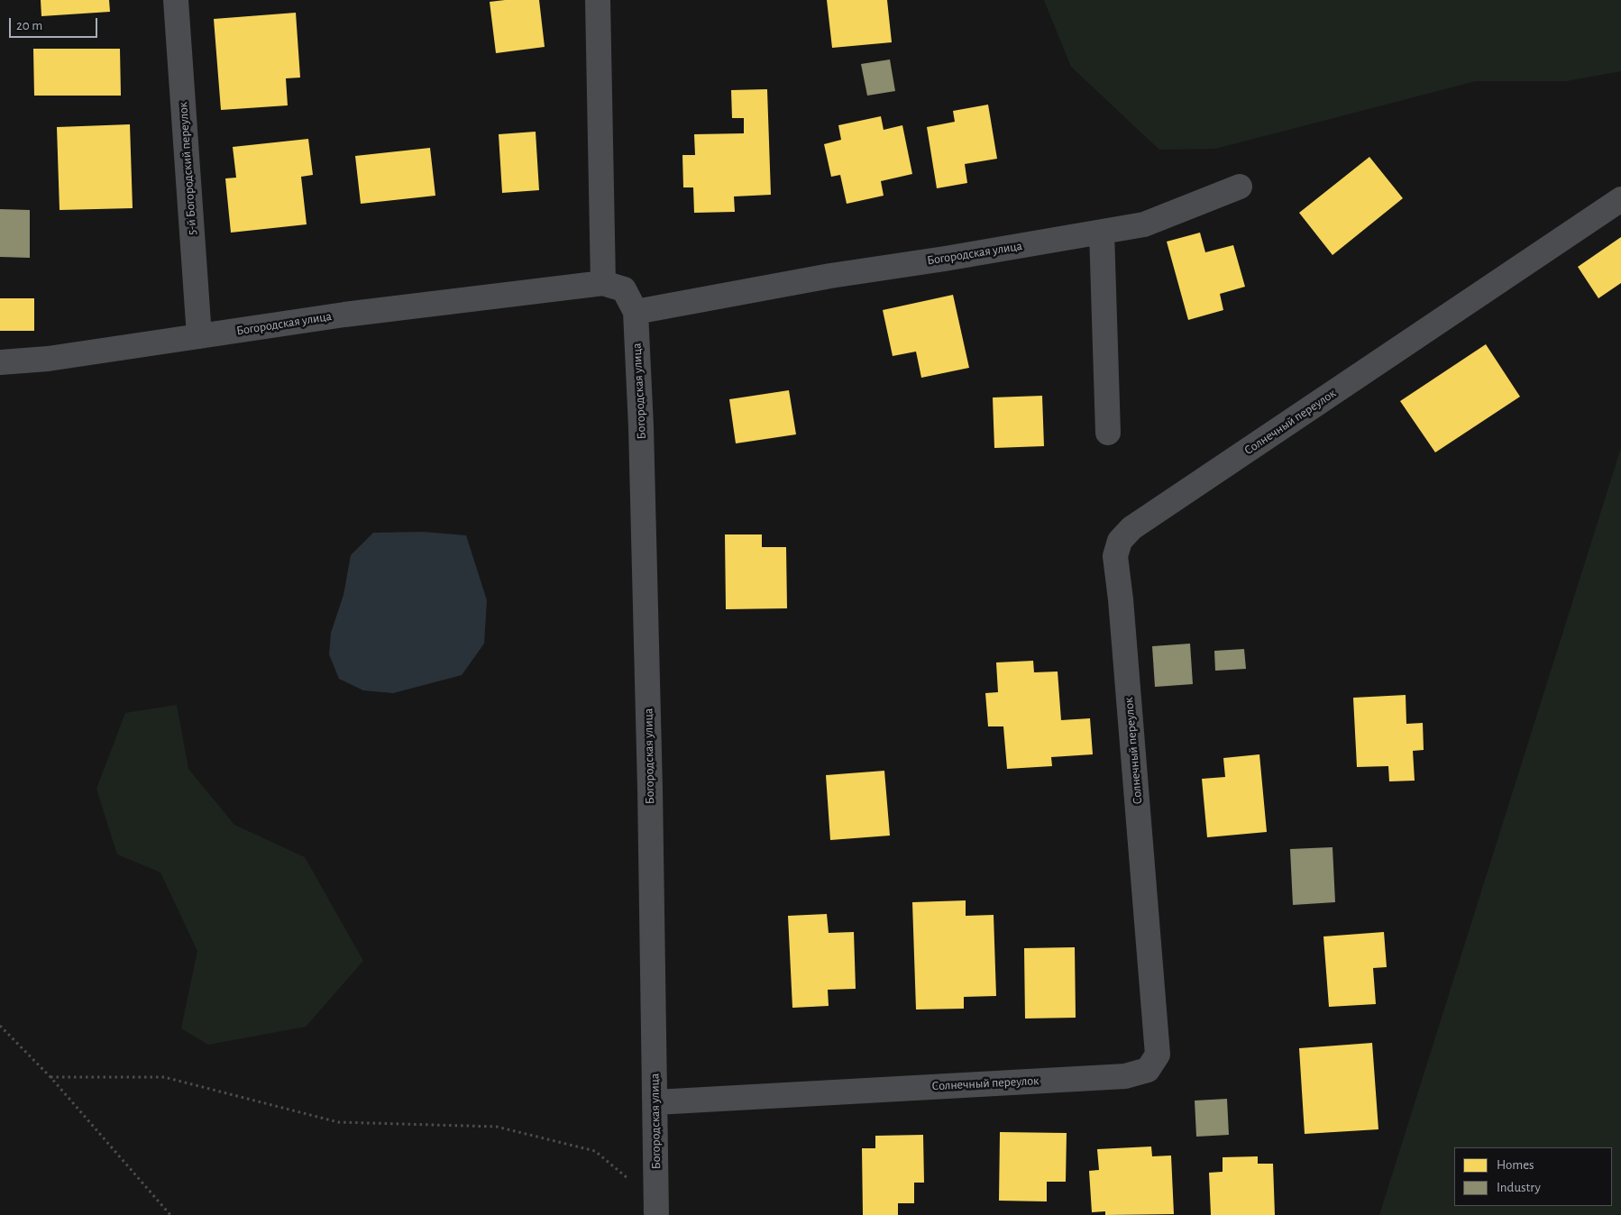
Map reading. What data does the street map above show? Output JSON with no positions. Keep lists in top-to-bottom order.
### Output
{
  "streets": {
    "street": ["5-й Богородский переулок", "Богородская улица", "Солнечный переулок"]
  },
  "crossings": [
    ["5-й Богородский переулок", "Богородская улица"],
    ["Богородская улица", "Солнечный переулок"]
  ],
  "legend": ["Homes", "Industry"],
  "scale_bar": "20 m"
}
